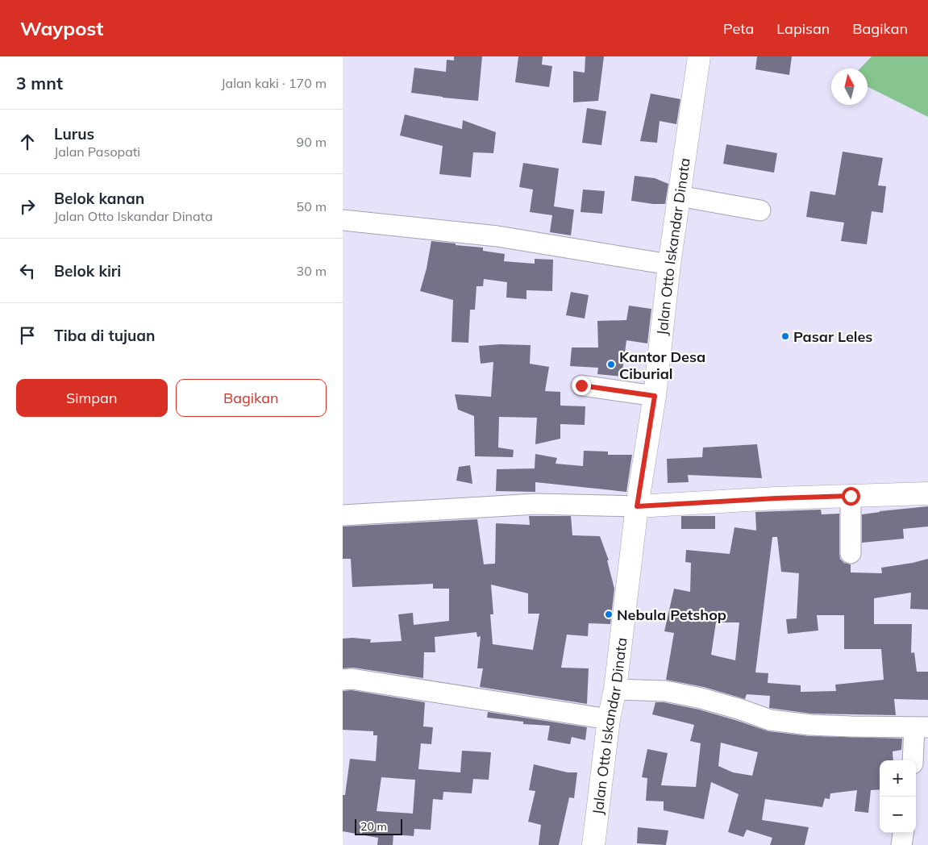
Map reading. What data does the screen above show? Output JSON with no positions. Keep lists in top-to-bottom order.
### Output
{
  "streets": {
    "main road": ["Jalan Otto Iskandar Dinata"]
  },
  "places": ["Pasar Leles", "Kantor Desa Ciburial", "Nebula Petshop"],
  "scale_bar": "20 m",
  "north": "top",
  "page": {
    "header": "Waypost",
    "nav": ["Peta", "Lapisan", "Bagikan"],
    "heading": ["3 mnt", "Jalan kaki · 170 m"],
    "list": [
      ["Lurus", "Jalan Pasopati", "90 m"],
      ["Belok kanan", "Jalan Otto Iskandar Dinata", "50 m"],
      ["Belok kiri", "30 m"],
      "Tiba di tujuan"
    ],
    "buttons": ["Simpan", "Bagikan"],
    "map_buttons": ["+", "−"],
    "scale": "20 m"
  }
}
